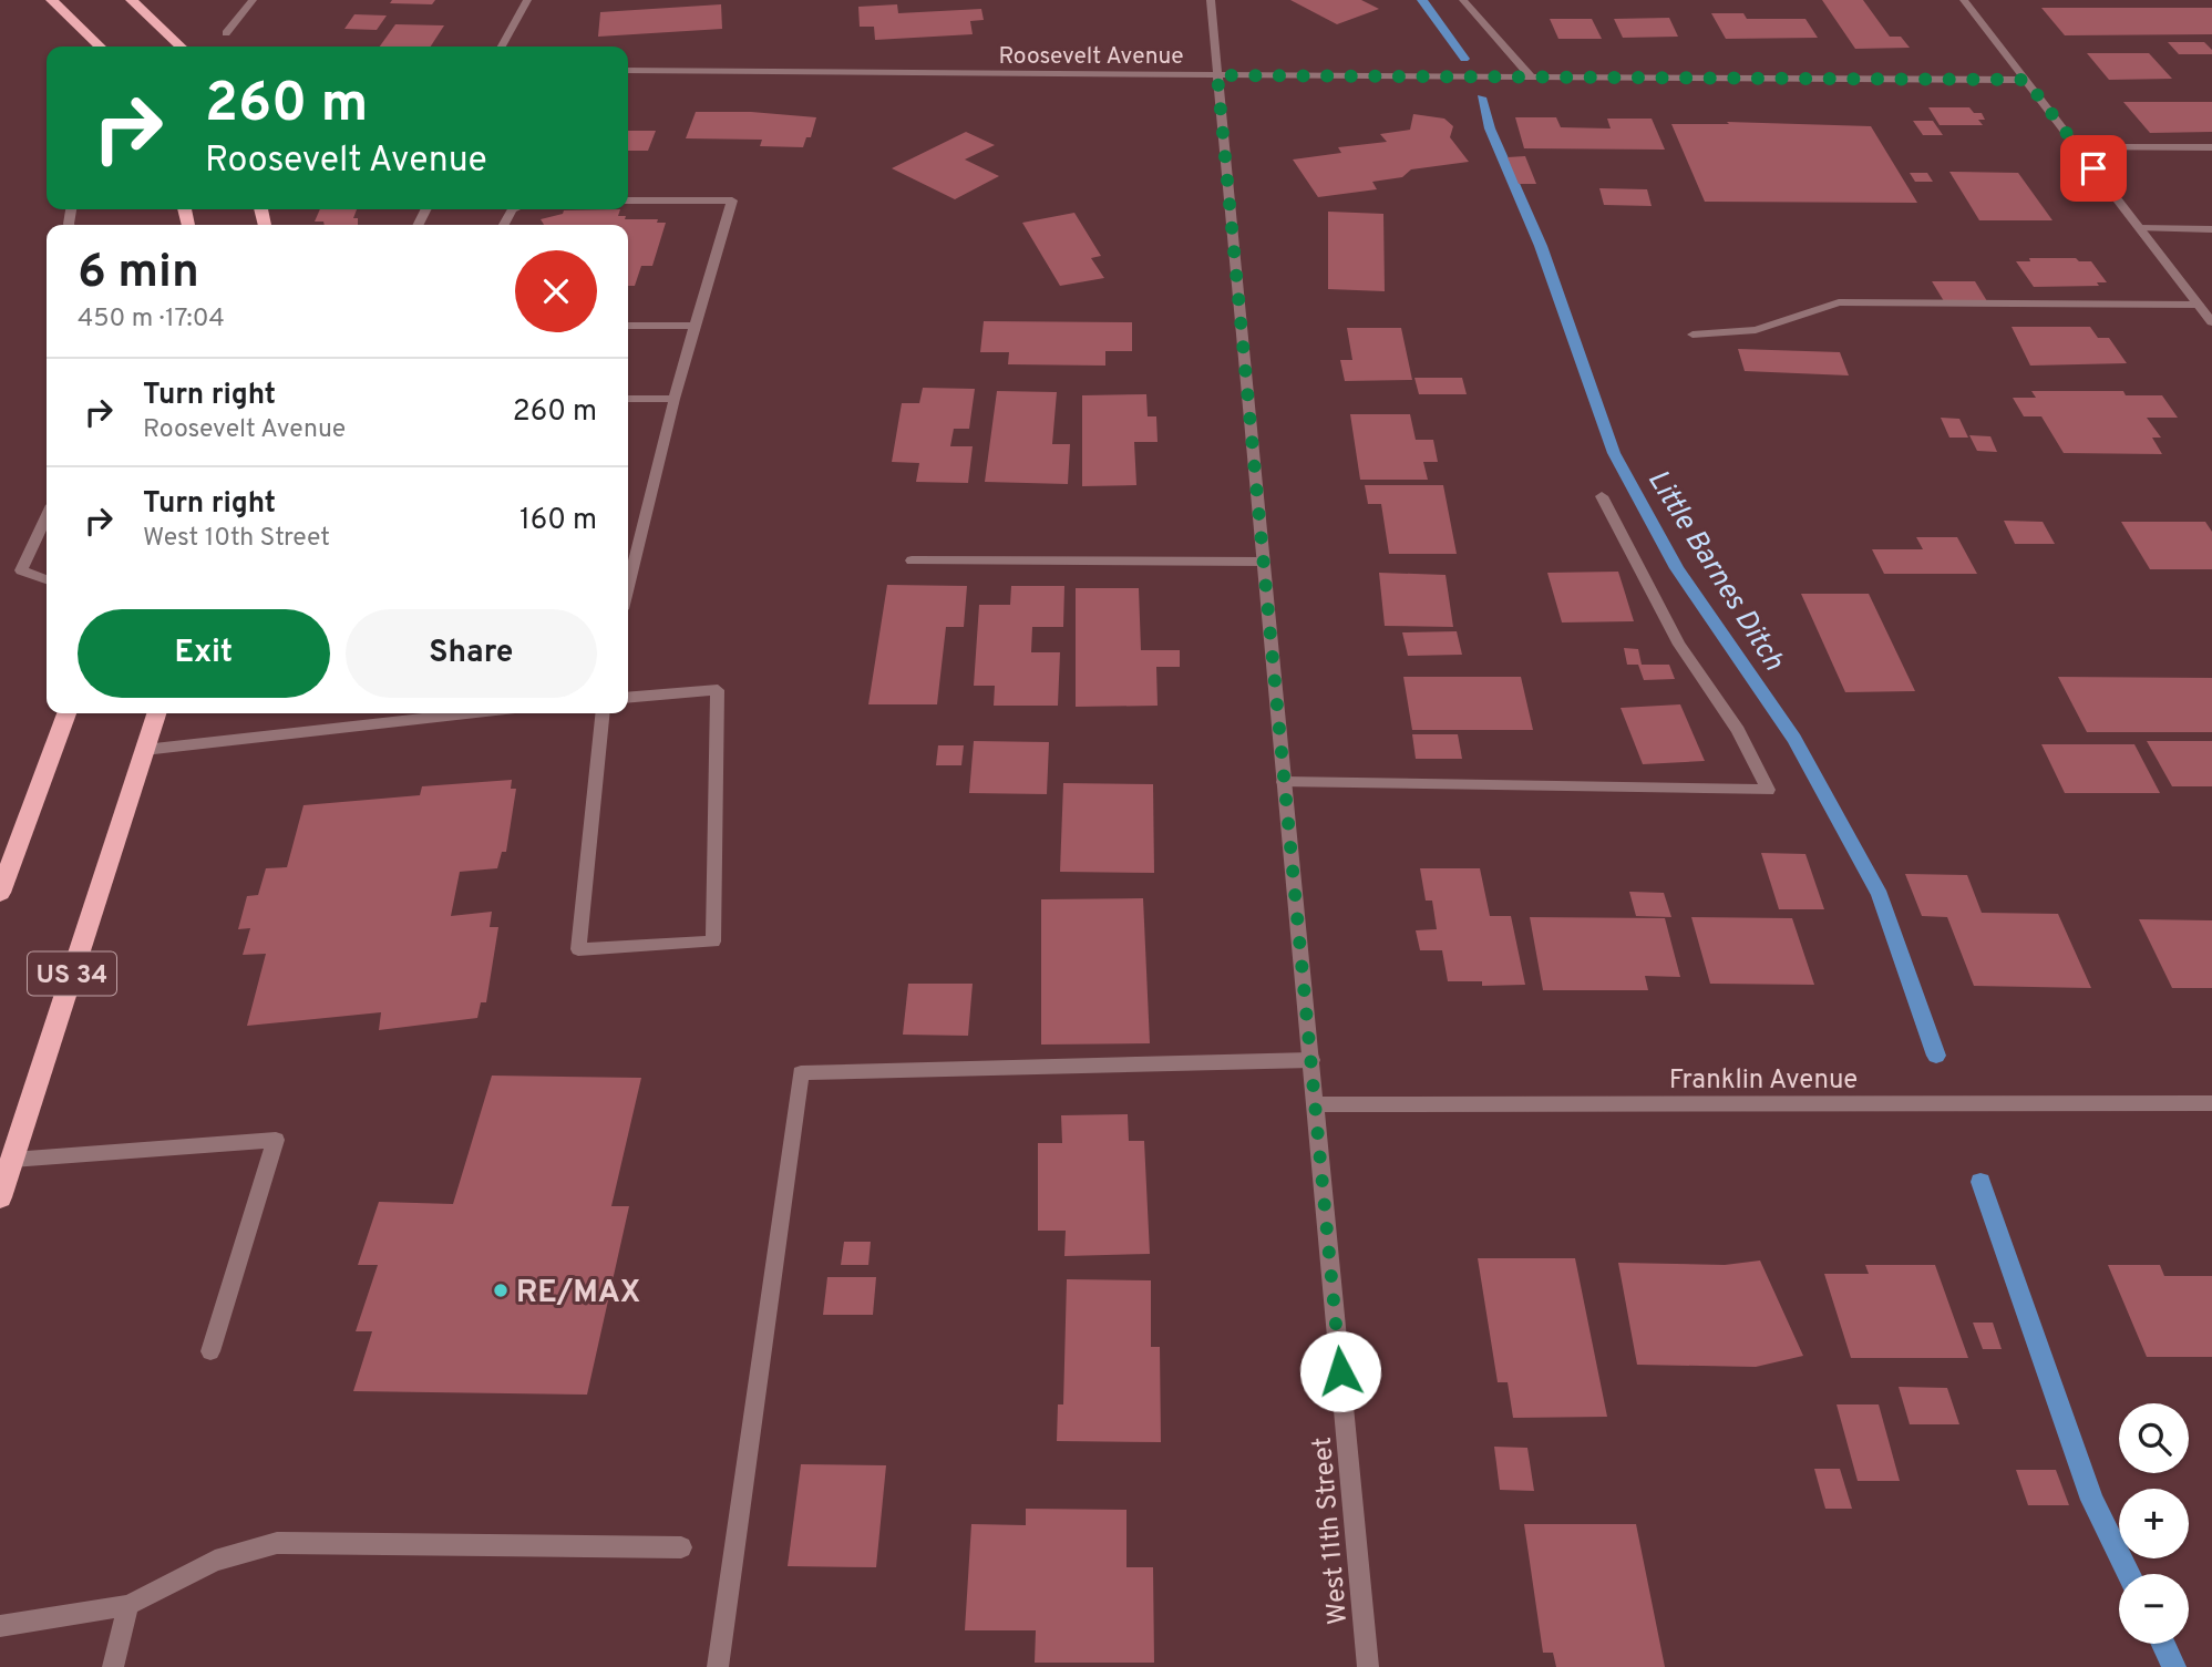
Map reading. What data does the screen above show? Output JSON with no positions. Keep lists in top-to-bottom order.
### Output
{
  "streets": {
    "highway": ["US 34"],
    "street": ["Roosevelt Avenue", "Franklin Avenue", "West 11th Street"]
  },
  "crossings": [
    ["Roosevelt Avenue", "West 11th Street"],
    ["Franklin Avenue", "West 11th Street"]
  ],
  "water": ["Little Barnes Ditch"],
  "places": ["RE/MAX"],
  "page": {
    "turn": ["260 m", "Roosevelt Avenue"],
    "heading": ["6 min", "450 m · 17:04"],
    "list": [
      {
        "name": "Turn right",
        "note": "Roosevelt Avenue",
        "value": "260 m"
      },
      {
        "name": "Turn right",
        "note": "West 10th Street",
        "value": "160 m"
      }
    ],
    "buttons": ["Exit", "Share"],
    "map_buttons": ["+", "−"]
  }
}
